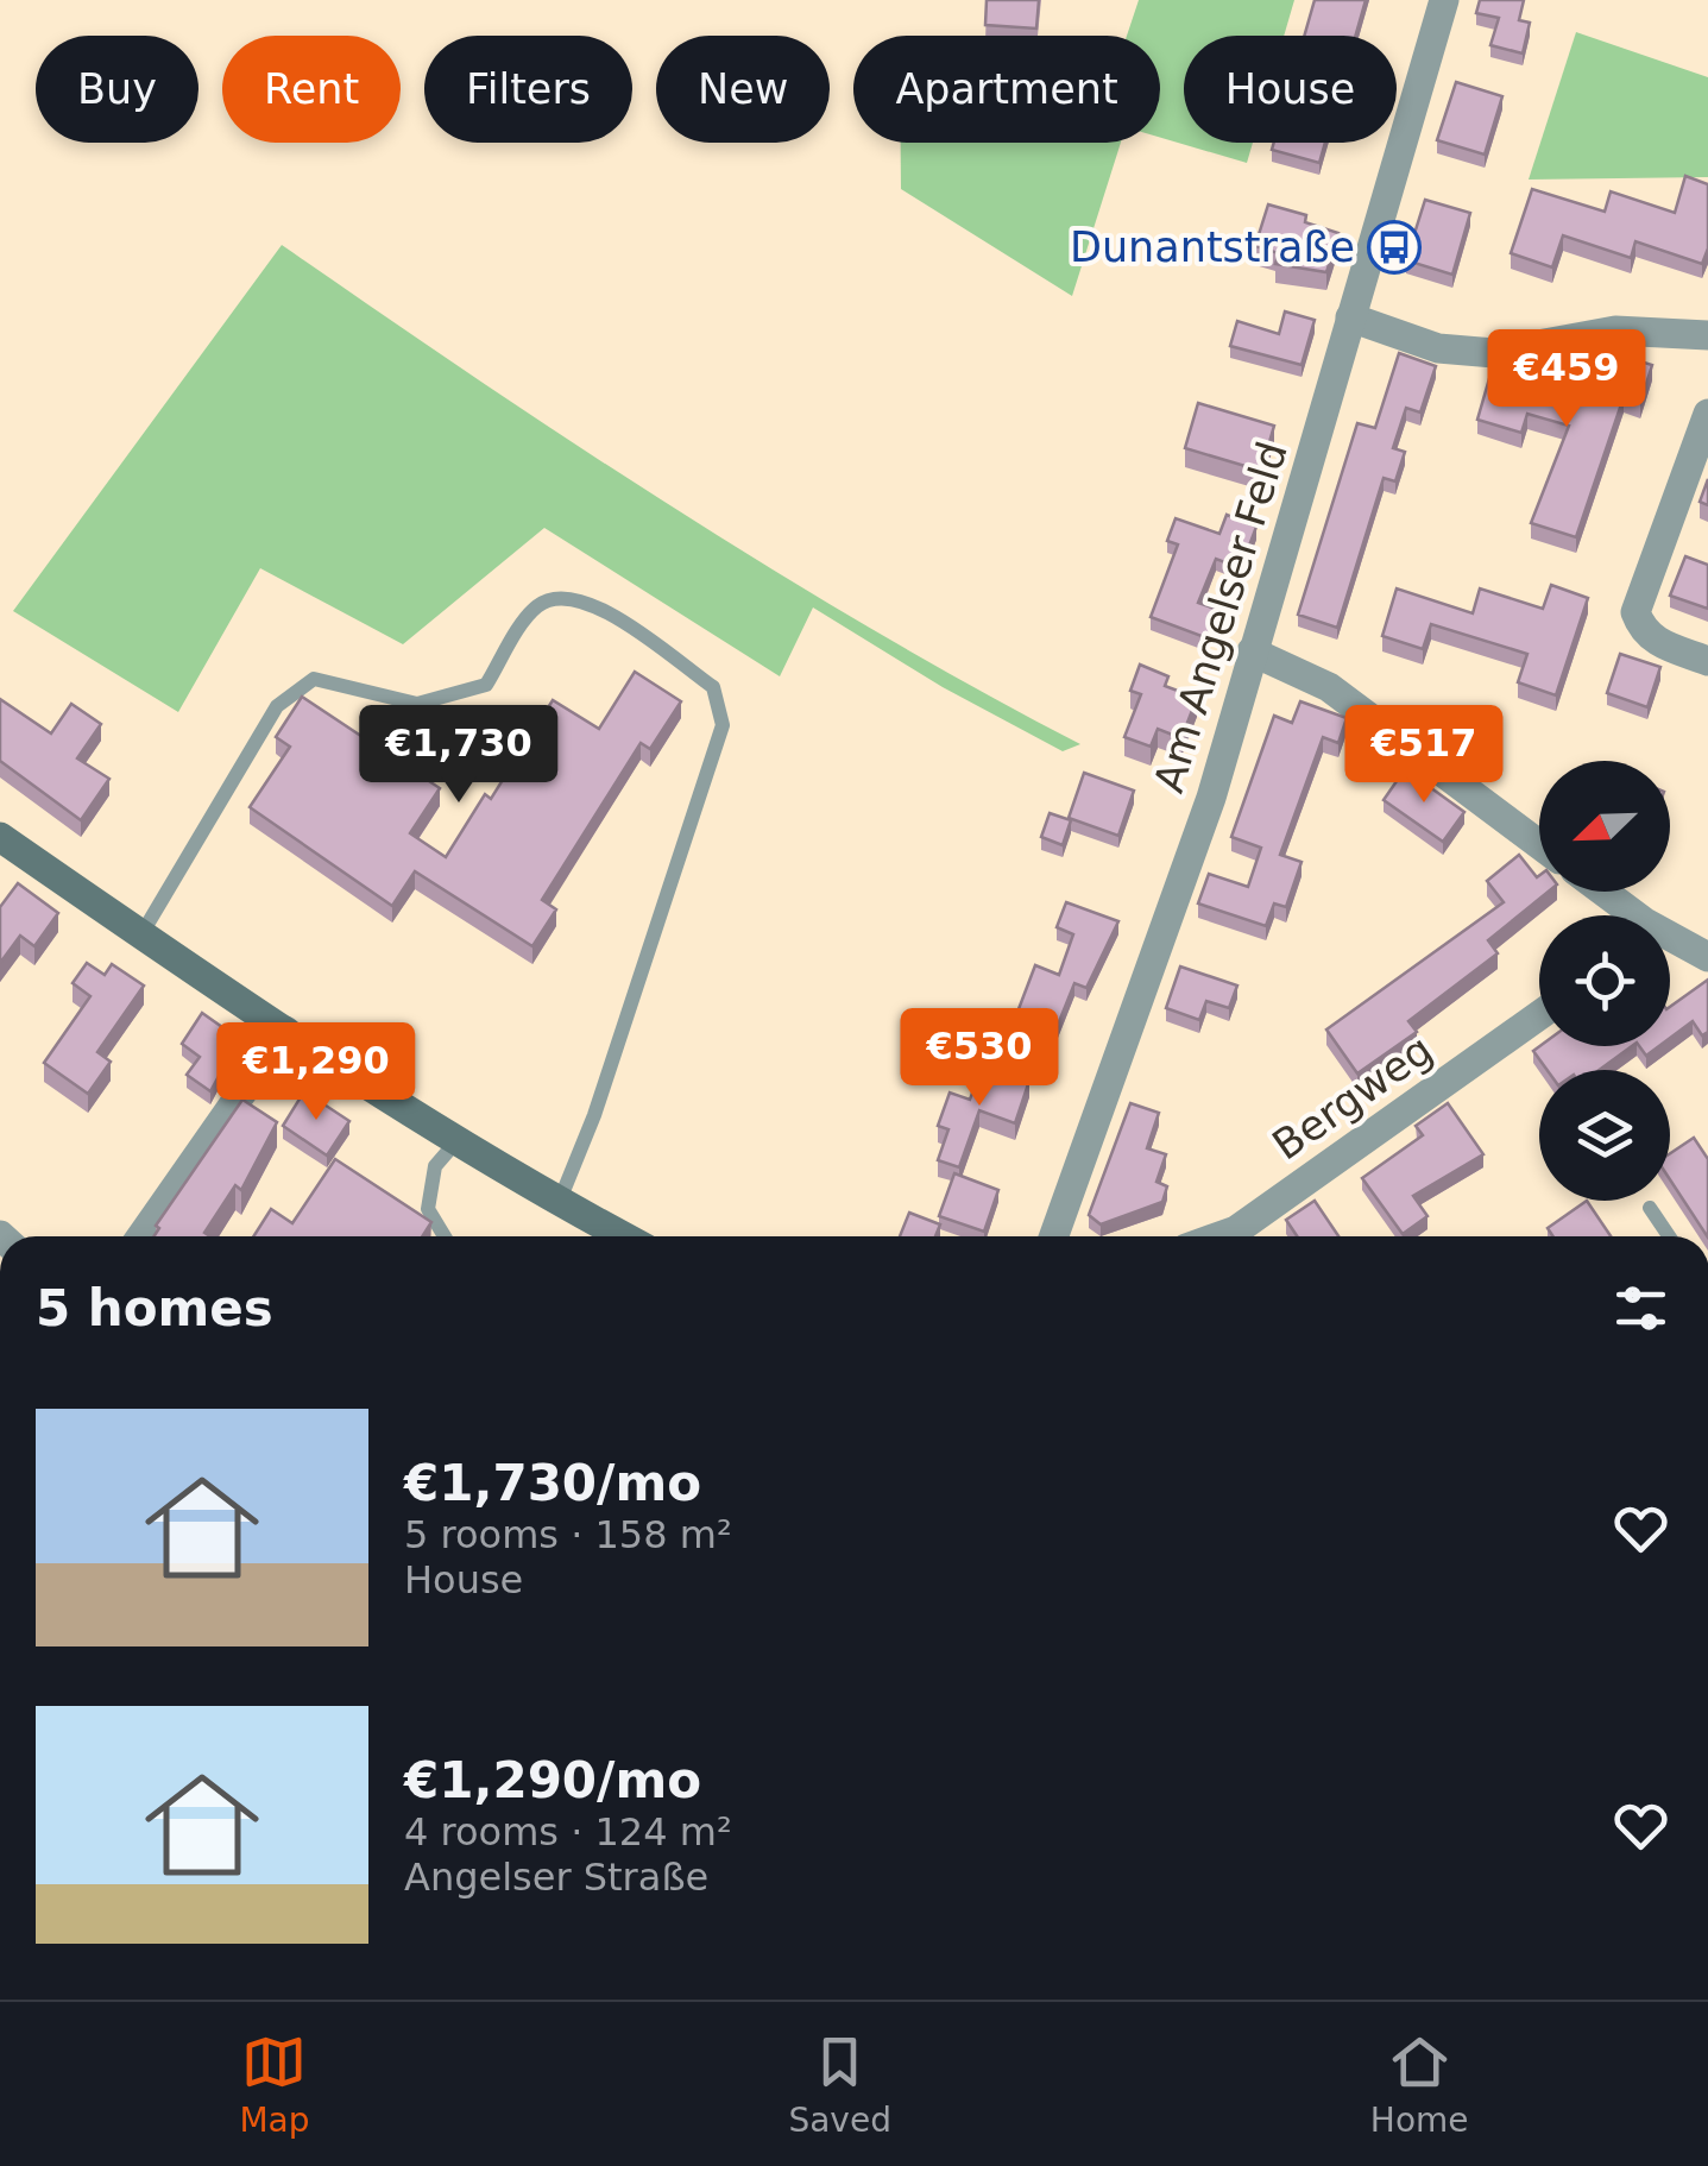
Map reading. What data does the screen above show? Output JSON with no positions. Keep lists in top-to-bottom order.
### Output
{
  "streets": {
    "street": ["Am Angelser Feld", "Bergweg"]
  },
  "places": {
    "bus stop": ["Dunantstraße"]
  },
  "north": "bottom left",
  "page": {
    "chip": [
      "Buy",
      "Rent",
      "Filters",
      "New",
      "Apartment",
      "House"
    ],
    "price": [
      "€459",
      "€1,730",
      "€517",
      "€530",
      "€1,290"
    ],
    "heading": "5 homes",
    "list": [
      {
        "name": "€1,730/mo",
        "note": "5 rooms · 158 m² · House"
      },
      {
        "name": "€1,290/mo",
        "note": "4 rooms · 124 m² · Angelser Straße"
      }
    ],
    "tabs": ["Map", "Saved", "Home"]
  }
}
